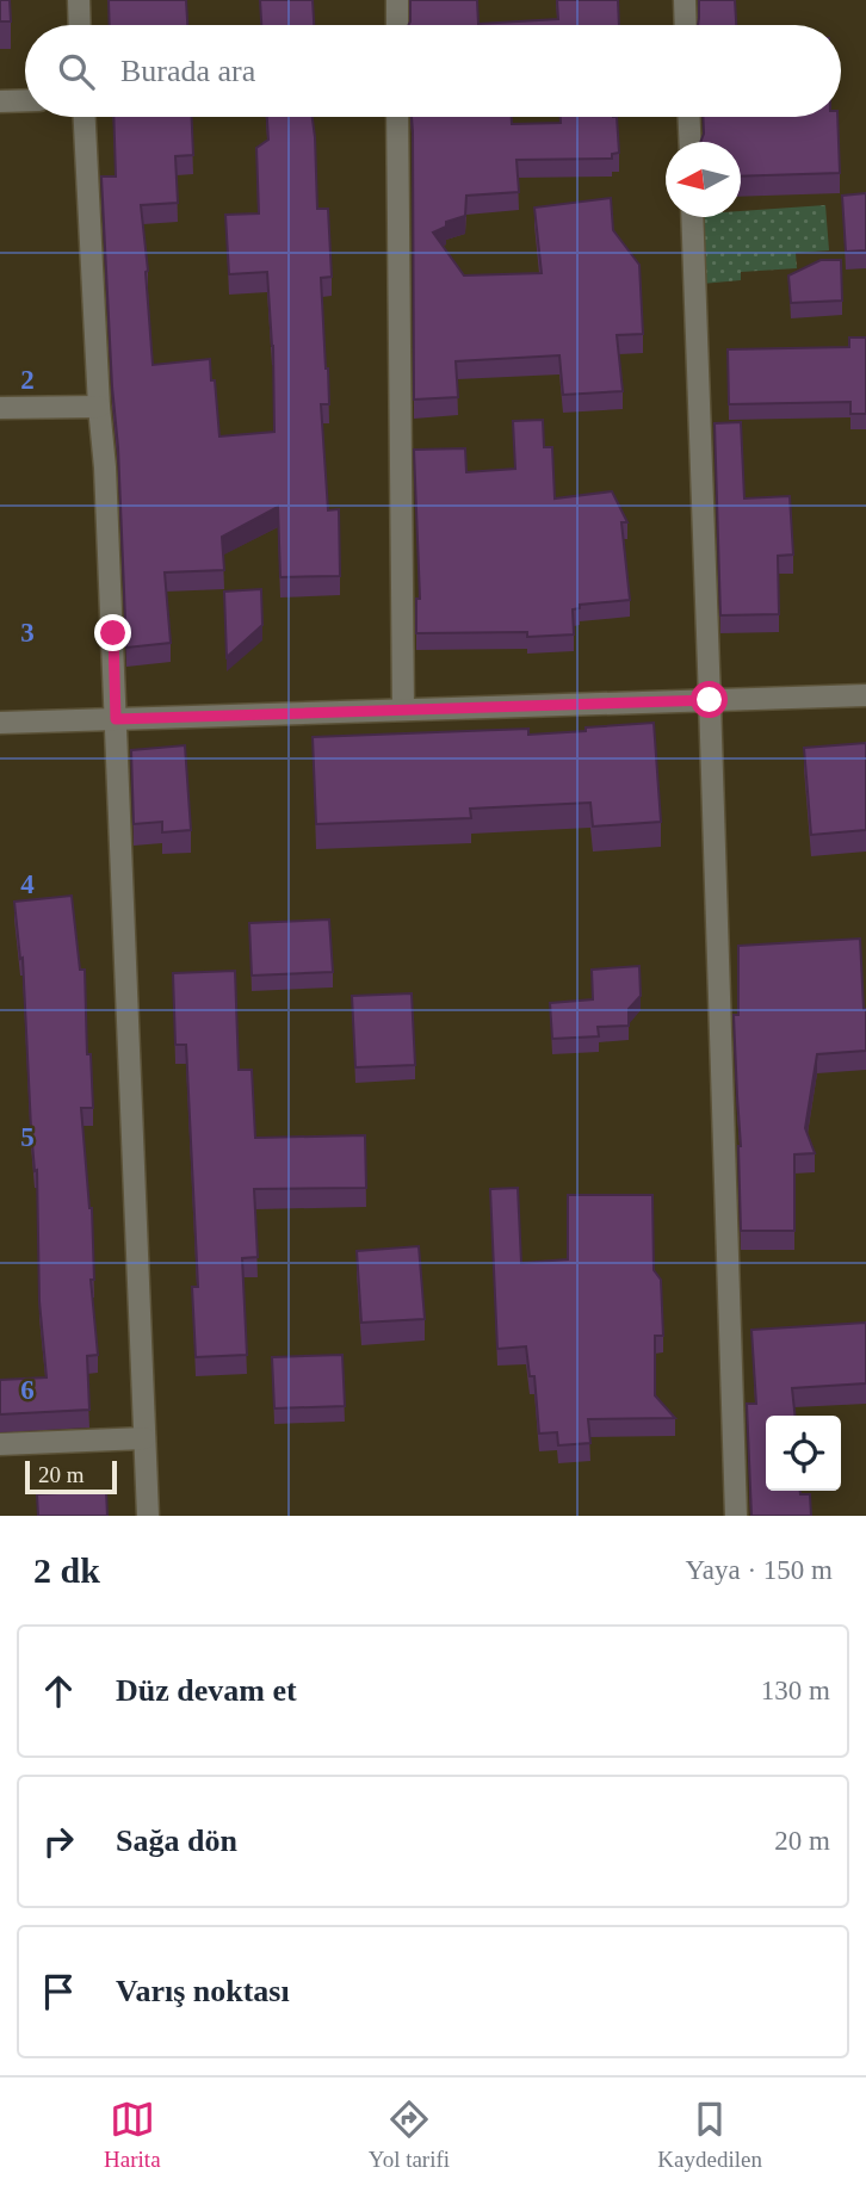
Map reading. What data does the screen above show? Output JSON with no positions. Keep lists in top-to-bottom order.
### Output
{
  "scale_bar": "20 m",
  "north": "left",
  "page": {
    "search": "Burada ara",
    "scale": "20 m",
    "heading": ["2 dk", "Yaya · 150 m"],
    "list": [
      ["Düz devam et", "130 m"],
      ["Sağa dön", "20 m"],
      "Varış noktası"
    ],
    "nav": ["Harita", "Yol tarifi", "Kaydedilen"]
  },
  "grid": {
    "rows": [
      "2",
      "3",
      "4",
      "5",
      "6"
    ]
  }
}
